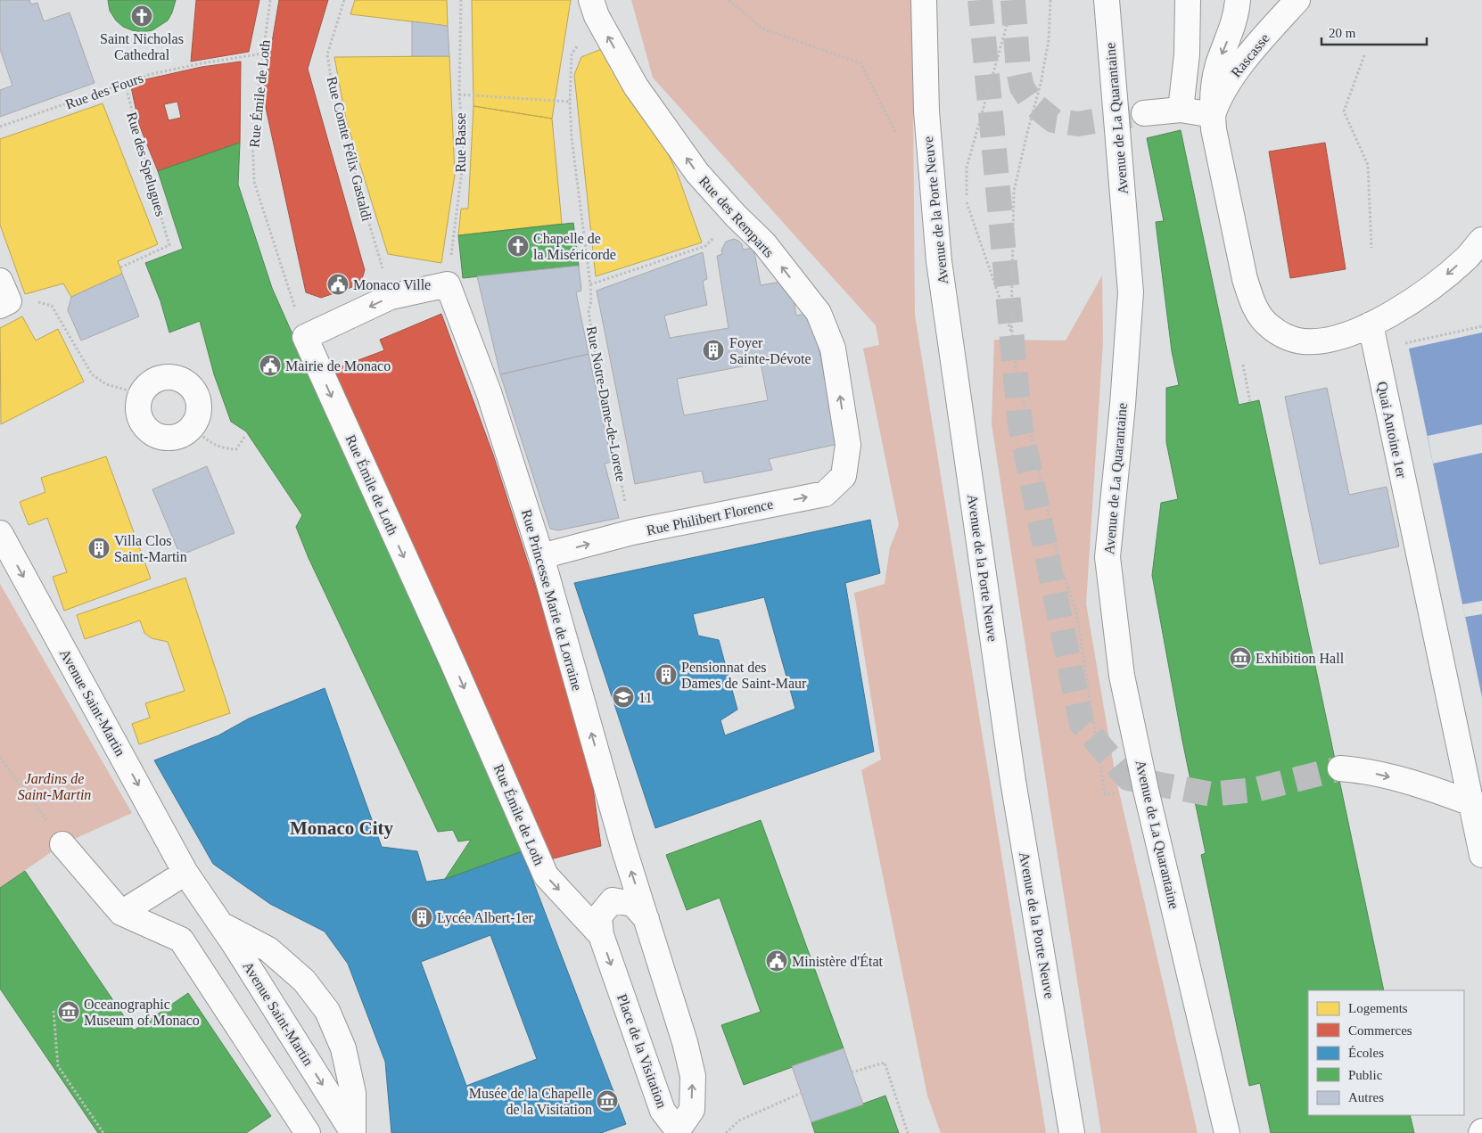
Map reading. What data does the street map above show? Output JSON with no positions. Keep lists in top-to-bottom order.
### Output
{
  "streets": {
    "street": [
      "Rascasse",
      "Rue Émile de Loth",
      "Avenue de La Quarantaine",
      "Avenue de la Porte Neuve",
      "Rue des Remparts",
      "Quai Antoine 1er",
      "Rue Philibert Florence",
      "Rue Princesse Marie de Lorraine",
      "Avenue Saint-Martin",
      "Place de la Visitation"
    ],
    "path": [
      "Rue des Fours",
      "Rue Basse",
      "Rue Comte Félix Gastaldi",
      "Rue des Spelugues",
      "Rue Notre-Dame-de-Lorete"
    ]
  },
  "crossings": [
    ["Rue des Fours", "Rue Émile de Loth"],
    ["Rue des Fours", "Rue des Spelugues"],
    ["Rue Émile de Loth", "Place de la Visitation"],
    ["Rue Basse", "Rue Princesse Marie de Lorraine"],
    ["Rue des Remparts", "Rue Notre-Dame-de-Lorete"],
    ["Rue des Remparts", "Rue Philibert Florence"],
    ["Rue Notre-Dame-de-Lorete", "Rue Philibert Florence"],
    ["Rue Philibert Florence", "Rue Princesse Marie de Lorraine"],
    ["Rue Princesse Marie de Lorraine", "Place de la Visitation"]
  ],
  "one_way": [
    "Rue Émile de Loth",
    "Rue des Remparts",
    "Rue Philibert Florence",
    "Rue Princesse Marie de Lorraine"
  ],
  "districts": ["Monaco City"],
  "parks": ["Jardins de Saint-Martin"],
  "places": {
    "church": ["Saint Nicholas Cathedral", "Chapelle de la Miséricorde"],
    "public building": ["Monaco Ville", "Mairie de Monaco", "Ministère d'État"],
    "building": [
      "Foyer Sainte-Dévote",
      "Villa Clos Saint-Martin",
      "Pensionnat des Dames de Saint-Maur",
      "Lycée Albert-1er"
    ],
    "museum": ["Exhibition Hall", "Oceanographic Museum of Monaco", "Musée de la Chapelle de la Visitation"],
    "school or university": ["11"]
  },
  "legend": [
    "Logements",
    "Commerces",
    "Écoles",
    "Public",
    "Autres"
  ],
  "scale_bar": "20 m"
}
